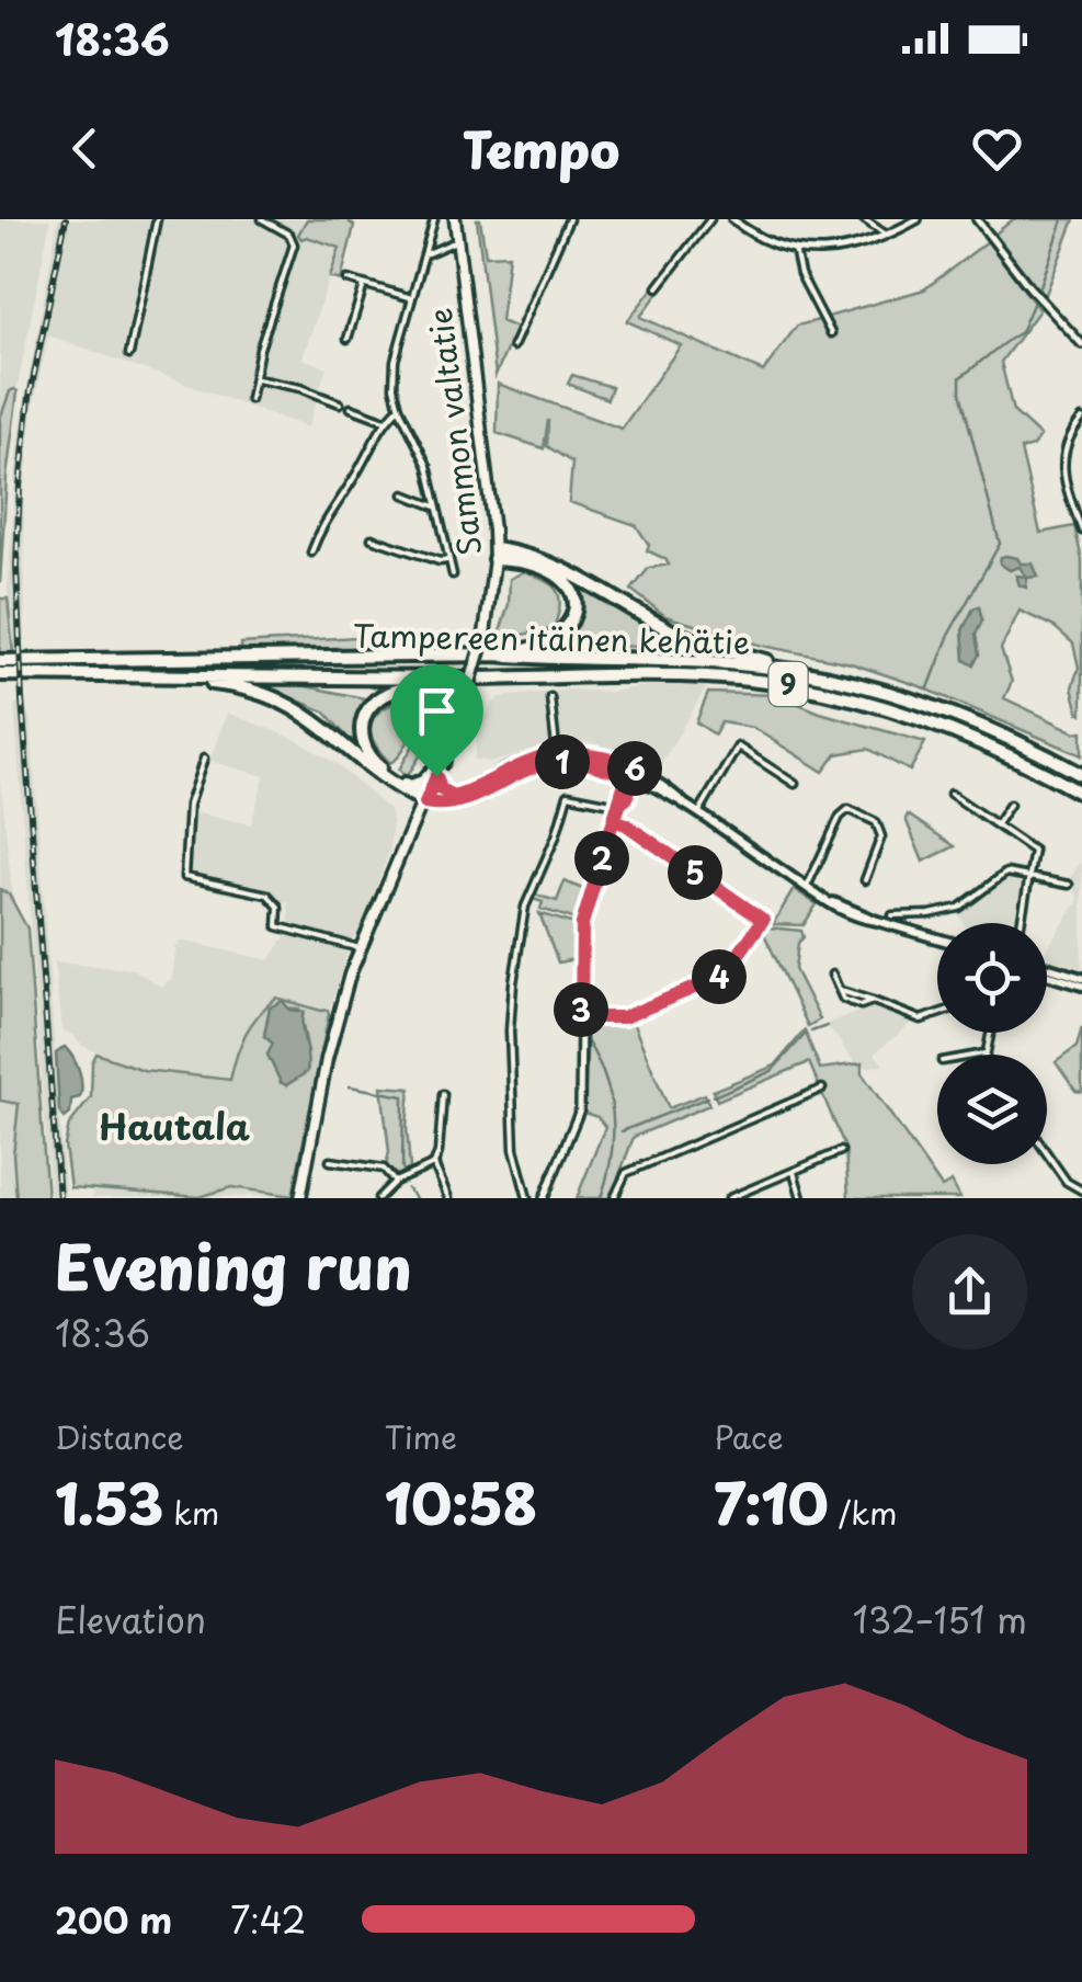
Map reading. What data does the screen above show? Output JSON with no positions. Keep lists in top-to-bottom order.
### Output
{
  "streets": {
    "highway": ["Tampereen itäinen kehätie", "9"],
    "main road": ["Sammon valtatie"]
  },
  "districts": ["Hautala"],
  "page": {
    "status": "18:36",
    "header": "Tempo",
    "pins": [
      "1",
      "6",
      "2",
      "5",
      "4",
      "3"
    ],
    "heading": ["Evening run", "18:36"],
    "stats": [
      ["Distance", "1.53 km"],
      ["Time", "10:58"],
      ["Pace", "7:10 /km"]
    ],
    "chart": ["Elevation", "132–151 m"],
    "list": [
      {
        "name": "200 m",
        "note": "7:42"
      }
    ]
  }
}
